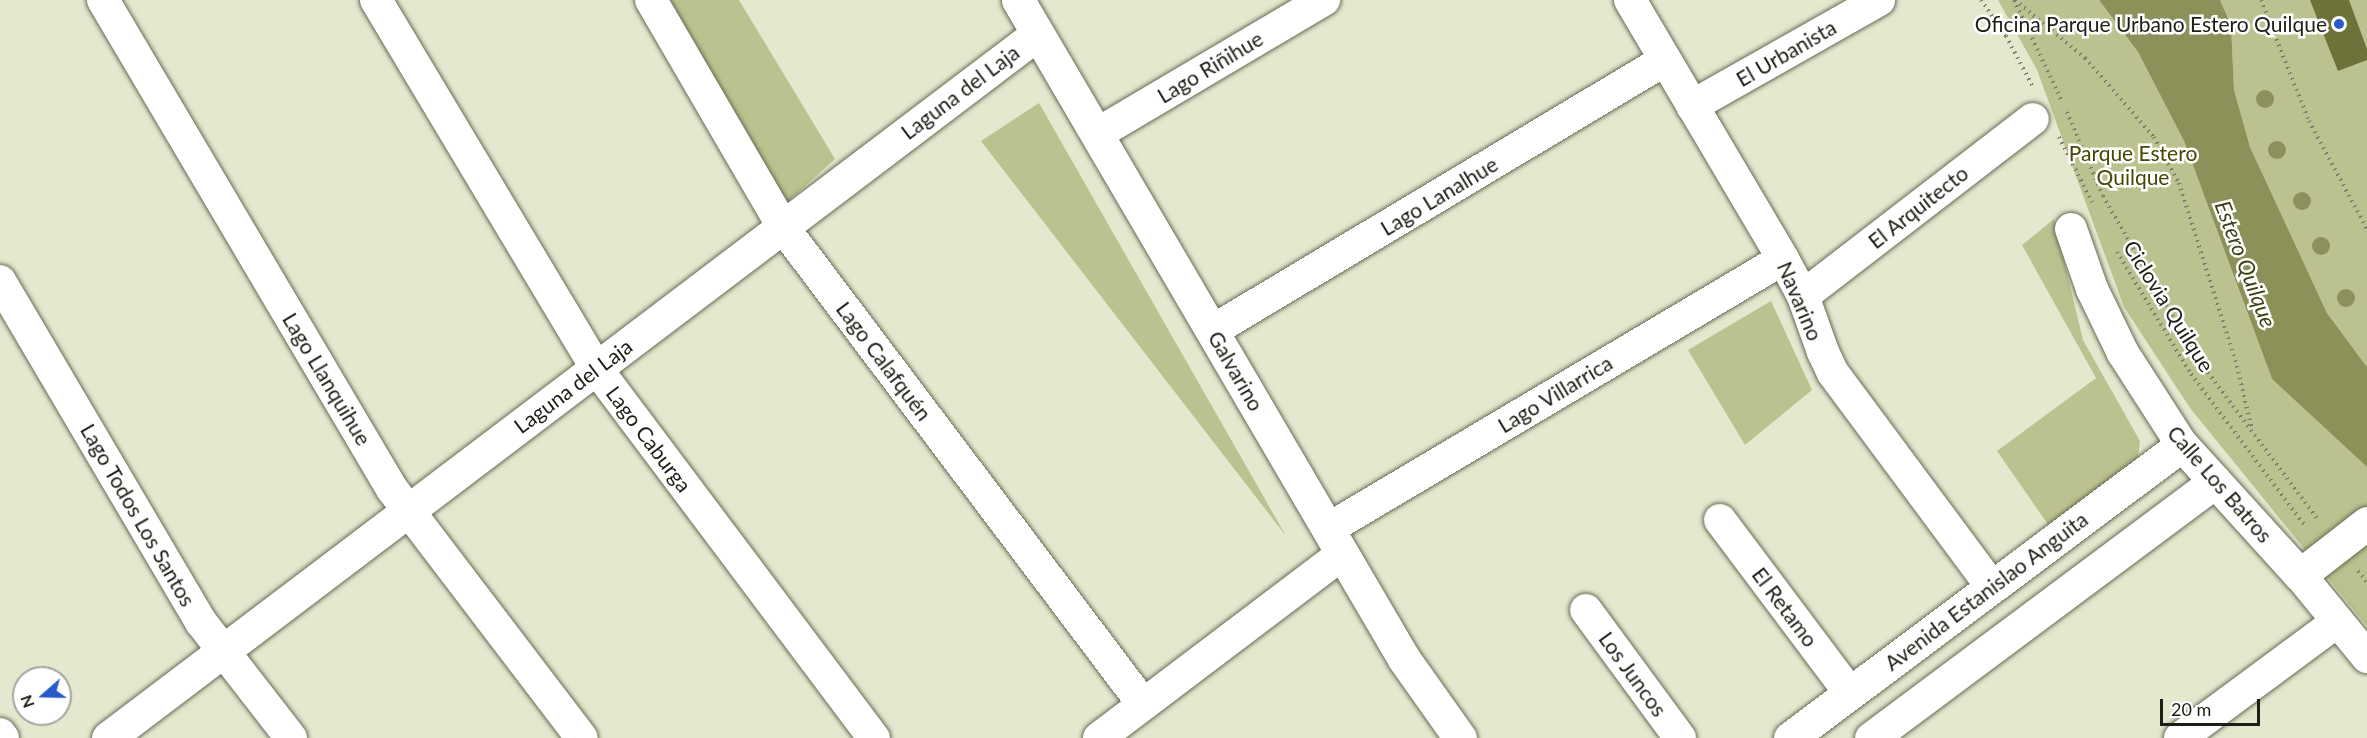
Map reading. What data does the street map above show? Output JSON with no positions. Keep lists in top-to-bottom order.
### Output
{
  "streets": {
    "street": [
      "El Urbanista",
      "Lago Riñihue",
      "Laguna del Laja",
      "Lago Lanalhue",
      "El Arquitecto",
      "Navarino",
      "Lago Calafquén",
      "Galvarino",
      "Lago Llanquihue",
      "Lago Villarrica",
      "Lago Caburga",
      "Calle Los Batros",
      "Lago Todos Los Santos",
      "Avenida Estanislao Anguita",
      "El Retamo",
      "Los Juncos"
    ],
    "path": ["Ciclovia Quilque"]
  },
  "crossings": [
    ["El Urbanista", "Navarino"],
    ["Lago Riñihue", "Galvarino"],
    ["Laguna del Laja", "Lago Calafquén"],
    ["Laguna del Laja", "Galvarino"],
    ["Laguna del Laja", "Lago Llanquihue"],
    ["Laguna del Laja", "Lago Caburga"],
    ["Laguna del Laja", "Lago Todos Los Santos"],
    ["Lago Lanalhue", "Navarino"],
    ["Lago Lanalhue", "Galvarino"],
    ["El Arquitecto", "Navarino"],
    ["Navarino", "Lago Villarrica"],
    ["Navarino", "Avenida Estanislao Anguita"],
    ["Lago Calafquén", "Lago Villarrica"],
    ["Galvarino", "Lago Villarrica"],
    ["Calle Los Batros", "Avenida Estanislao Anguita"],
    ["Avenida Estanislao Anguita", "El Retamo"]
  ],
  "water": ["Estero Quilque"],
  "parks": ["Parque Estero Quilque"],
  "places": ["Oficina Parque Urbano Estero Quilque"],
  "scale_bar": "20 m",
  "north": "left"
}
